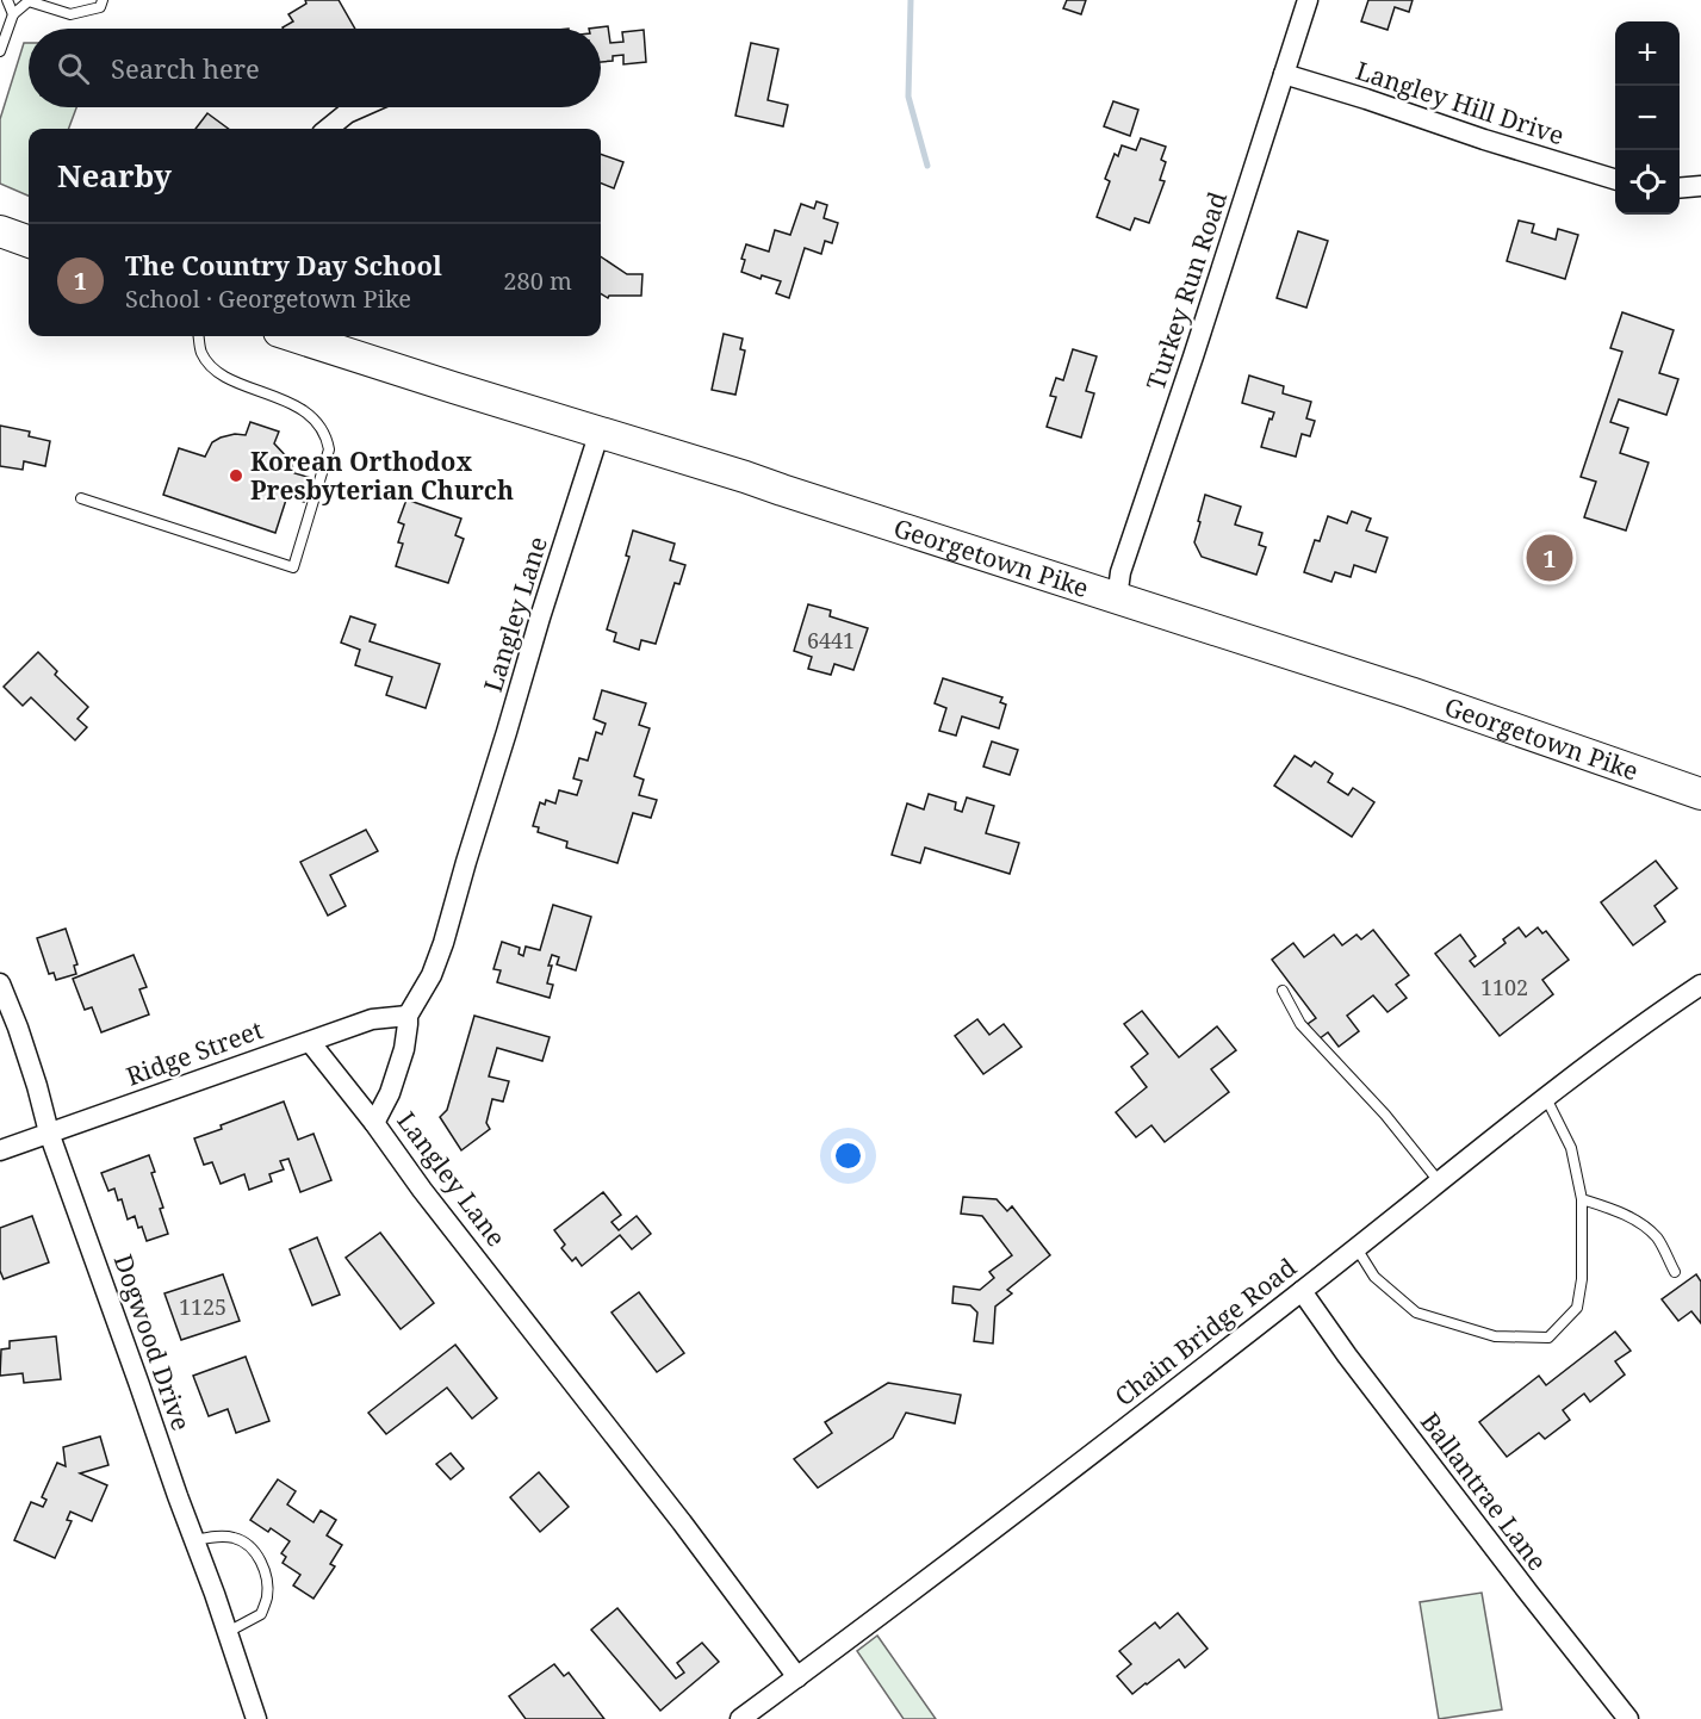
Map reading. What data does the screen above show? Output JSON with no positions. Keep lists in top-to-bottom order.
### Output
{
  "streets": {
    "main road": ["Georgetown Pike"],
    "street": [
      "Langley Hill Drive",
      "Turkey Run Road",
      "Langley Lane",
      "Ridge Street",
      "Chain Bridge Road",
      "Dogwood Drive",
      "Ballantrae Lane"
    ]
  },
  "crossings": [
    ["Langley Hill Drive", "Turkey Run Road"],
    ["Turkey Run Road", "Georgetown Pike"],
    ["Georgetown Pike", "Langley Lane"],
    ["Langley Lane", "Ridge Street"],
    ["Langley Lane", "Chain Bridge Road"],
    ["Ridge Street", "Dogwood Drive"],
    ["Chain Bridge Road", "Ballantrae Lane"]
  ],
  "places": ["Korean Orthodox Presbyterian Church"],
  "house_numbers": ["6441", "1102", "1125"],
  "page": {
    "map_buttons": ["+", "−"],
    "search": "Search here",
    "heading": "Nearby",
    "list": [
      {
        "mark": "1",
        "name": "The Country Day School",
        "note": "School · Georgetown Pike",
        "value": "280 m"
      }
    ],
    "pins": "1"
  }
}
